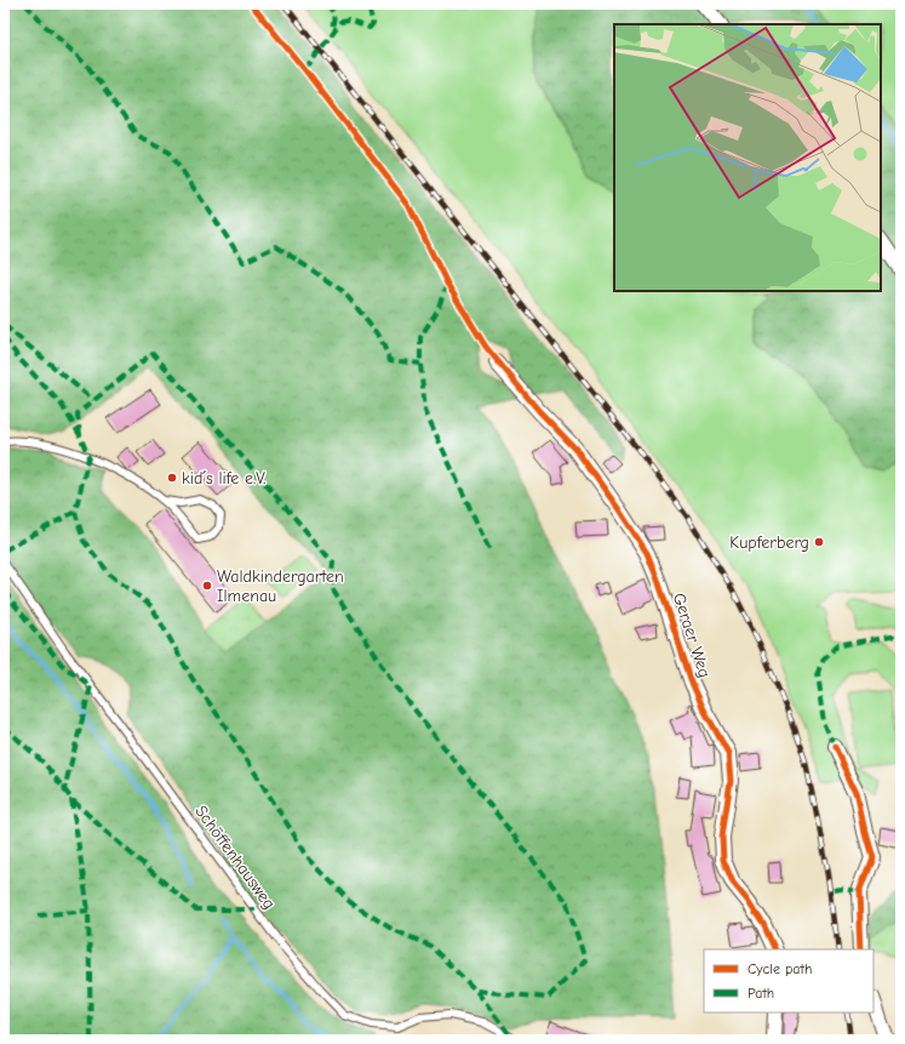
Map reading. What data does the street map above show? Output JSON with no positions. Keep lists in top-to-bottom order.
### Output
{
  "streets": {
    "street": ["Geraer Weg"],
    "lane": ["Schöffenhausweg"]
  },
  "places": ["kid´s life e.V.", "Kupferberg", "Waldkindergarten Ilmenau"],
  "legend": ["Cycle path", "Path"]
}
